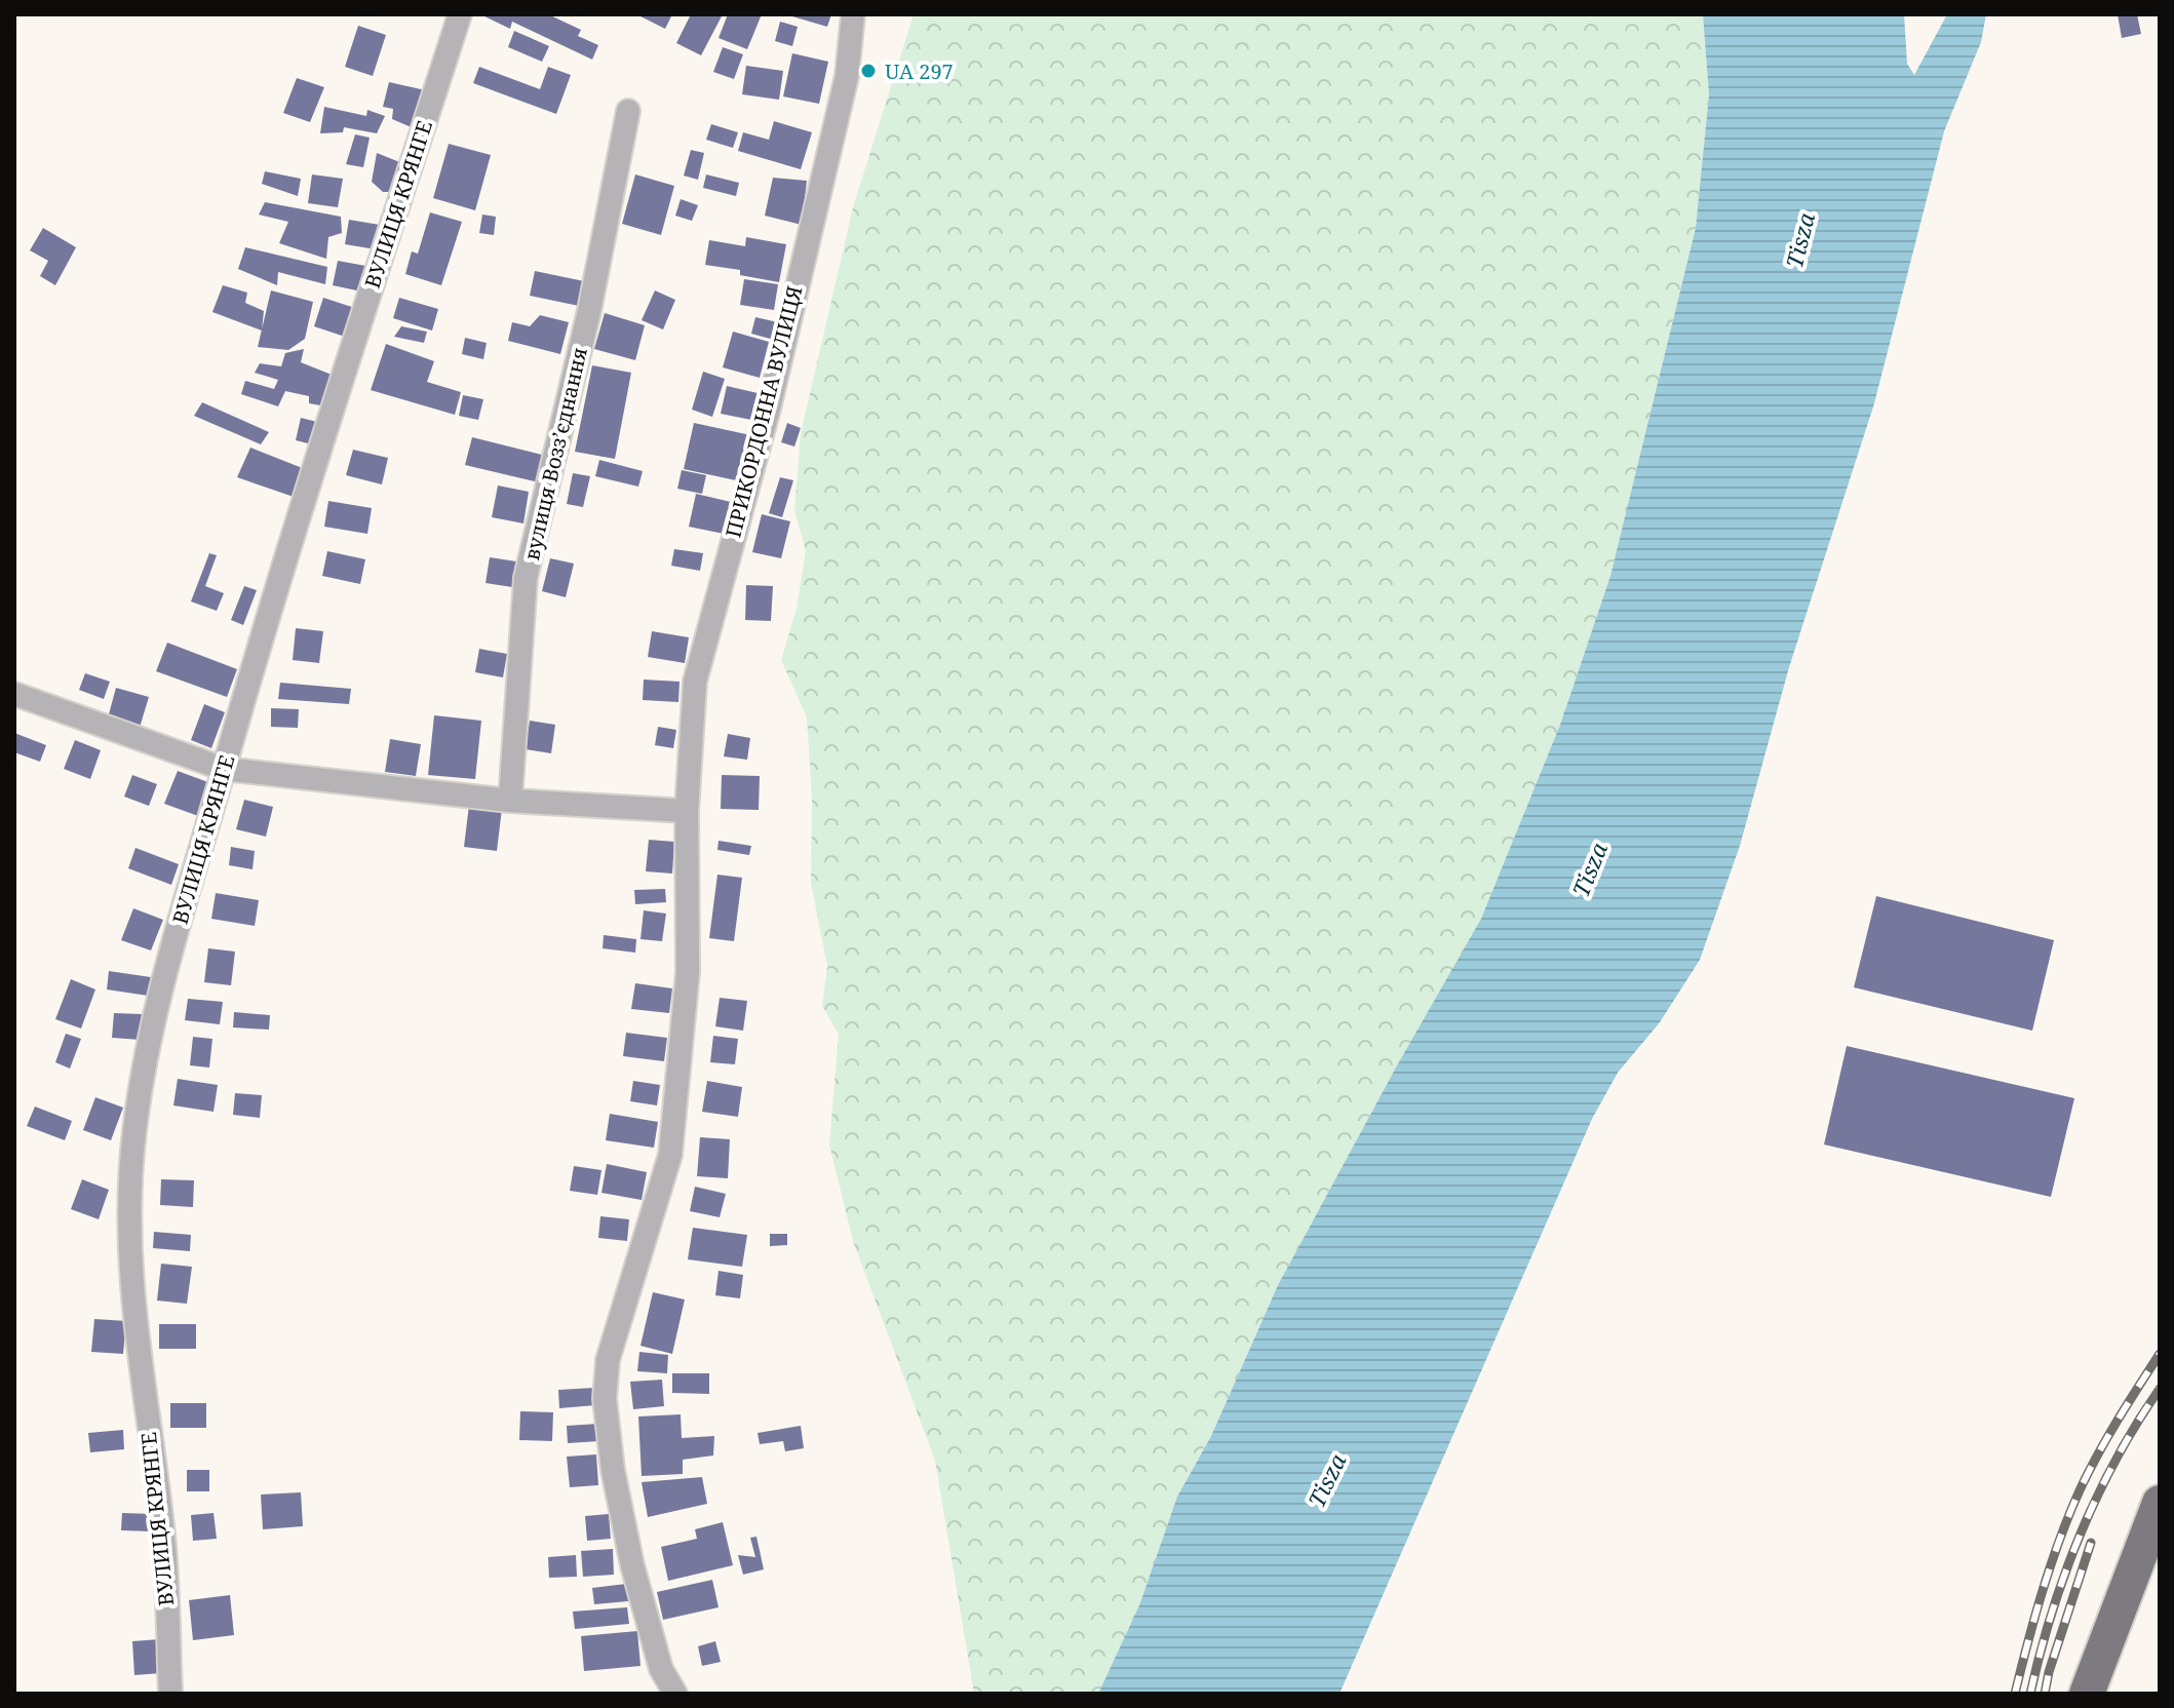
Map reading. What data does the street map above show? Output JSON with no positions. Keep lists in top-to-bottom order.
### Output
{
  "streets": {
    "street": ["ВУЛИЦЯ КРЯНГЕ", "ПРИКОРДОННА ВУЛИЦЯ", "вулиця Воззʼєднання"]
  },
  "water": ["Tisza"],
  "places": ["UA 297"]
}
